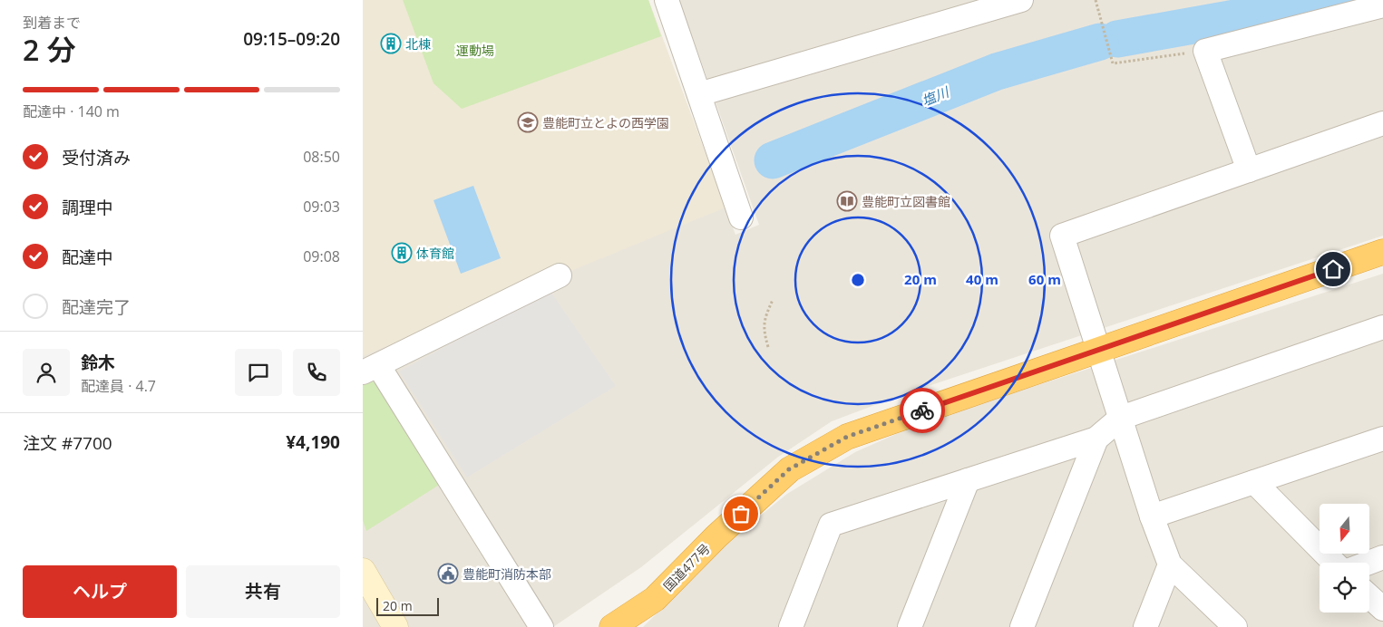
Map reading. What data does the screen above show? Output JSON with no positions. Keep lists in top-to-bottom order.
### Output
{
  "streets": {
    "highway": ["国道477号"]
  },
  "water": ["塩川"],
  "parks": ["運動場"],
  "places": {
    "building": ["北棟", "体育館"],
    "school or university": ["豊能町立とよの西学園"],
    "library": ["豊能町立図書館"],
    "public building": ["豊能町消防本部"]
  },
  "scale_bar": "20 m",
  "north": "bottom",
  "page": {
    "heading": ["2 分", "到着まで", "09:15–09:20"],
    "panel": [
      "鈴木",
      "配達員 · 4.7",
      "注文 #7700",
      "¥4,190"
    ],
    "bar": "配達中 · 140 m",
    "list": [
      ["受付済み", "08:50"],
      ["調理中", "09:03"],
      ["配達中", "09:08"],
      "配達完了"
    ],
    "buttons": ["ヘルプ", "共有"],
    "scale": "20 m"
  },
  "rings": ["20 m", "40 m", "60 m"]
}
